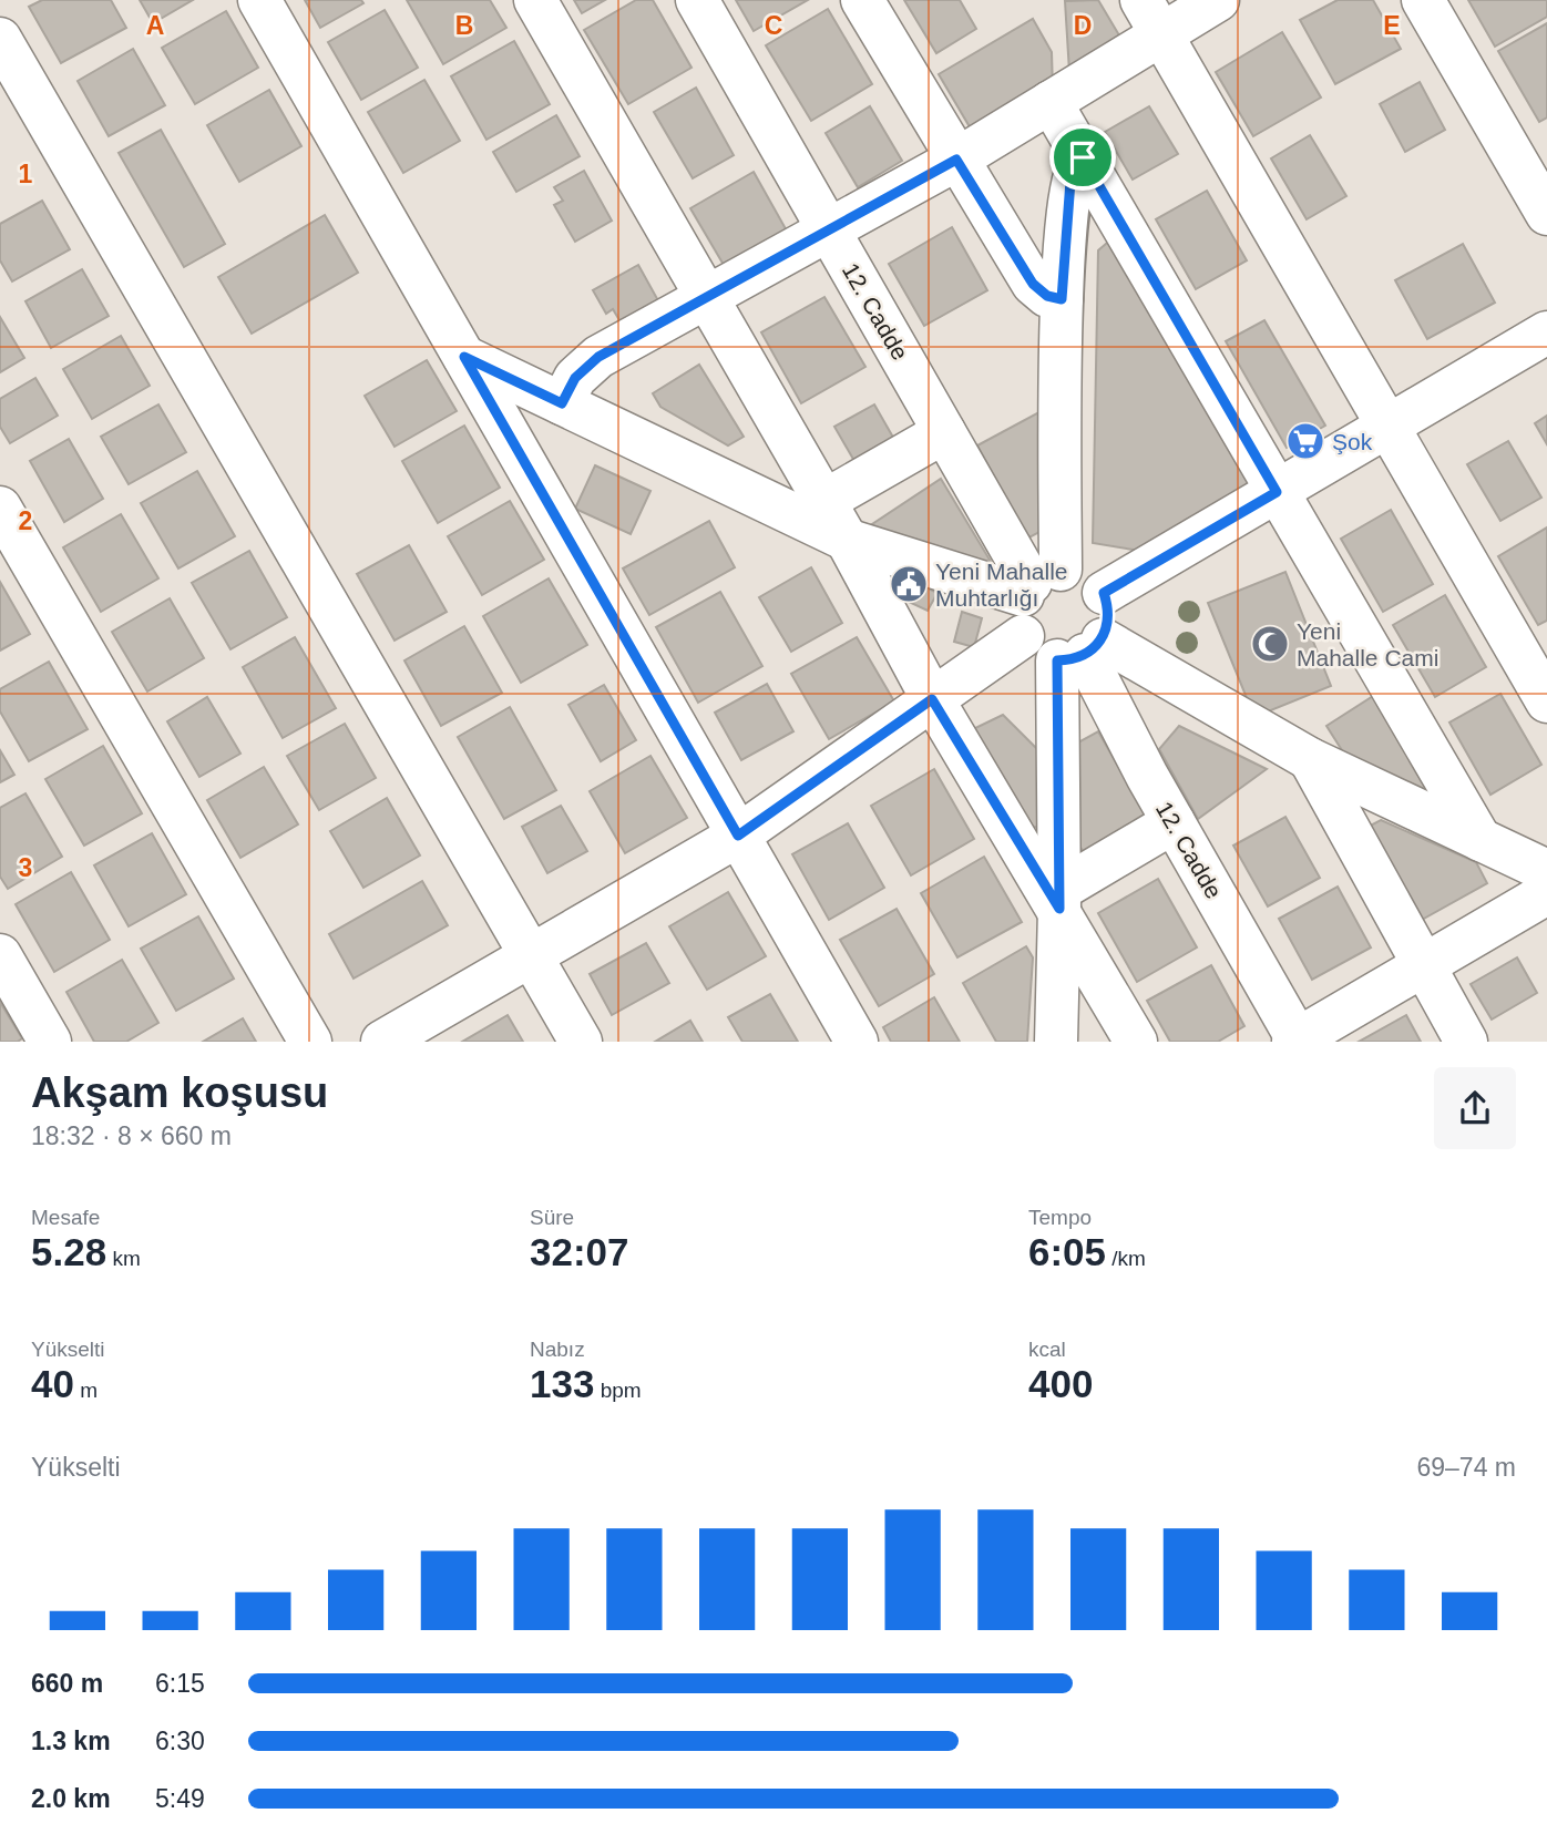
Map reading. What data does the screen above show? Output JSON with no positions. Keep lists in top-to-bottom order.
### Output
{
  "streets": {
    "street": ["12. Cadde"]
  },
  "places": {
    "supermarket": ["Şok"],
    "public building": ["Yeni Mahalle Muhtarlığı"],
    "mosque": ["Yeni Mahalle Cami"]
  },
  "page": {
    "heading": ["Akşam koşusu", "18:32 · 8 × 660 m"],
    "stats": [
      ["Mesafe", "5.28 km"],
      ["Süre", "32:07"],
      ["Tempo", "6:05 /km"],
      ["Yükselti", "40 m"],
      ["Nabız", "133 bpm"],
      ["kcal", "400"]
    ],
    "chart": ["Yükselti", "69–74 m"],
    "list": [
      {
        "name": "660 m",
        "note": "6:15"
      },
      {
        "name": "1.3 km",
        "note": "6:30"
      },
      {
        "name": "2.0 km",
        "note": "5:49"
      }
    ]
  },
  "grid": {
    "columns": [
      "A",
      "B",
      "C",
      "D",
      "E"
    ],
    "rows": ["1", "2", "3"]
  }
}
